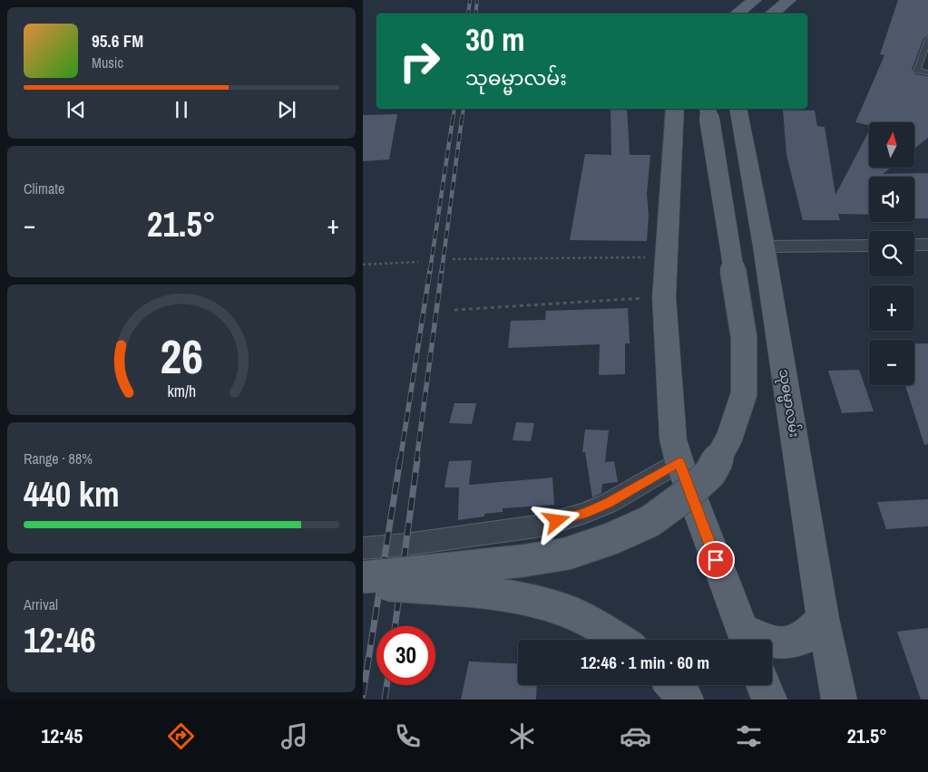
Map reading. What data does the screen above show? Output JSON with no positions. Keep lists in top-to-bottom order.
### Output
{
  "streets": {
    "main road": ["သုဓမ္မာလမ်း"]
  },
  "north": "top",
  "page": {
    "turn": ["30 m", "သုဓမ္မာလမ်း"],
    "song": ["95.6 FM", "Music"],
    "map_buttons": ["+", "−"],
    "tile": [
      "Climate",
      ["Range · 88%", "440 km"],
      ["Arrival", "12:46"]
    ],
    "heat": ["−", "21.5°", "+"],
    "limit": "30",
    "trip": "12:46 · 1 min · 60 m",
    "tabs": ["12:45", "21.5°"],
    "gauge": ["26", "km/h"]
  }
}
